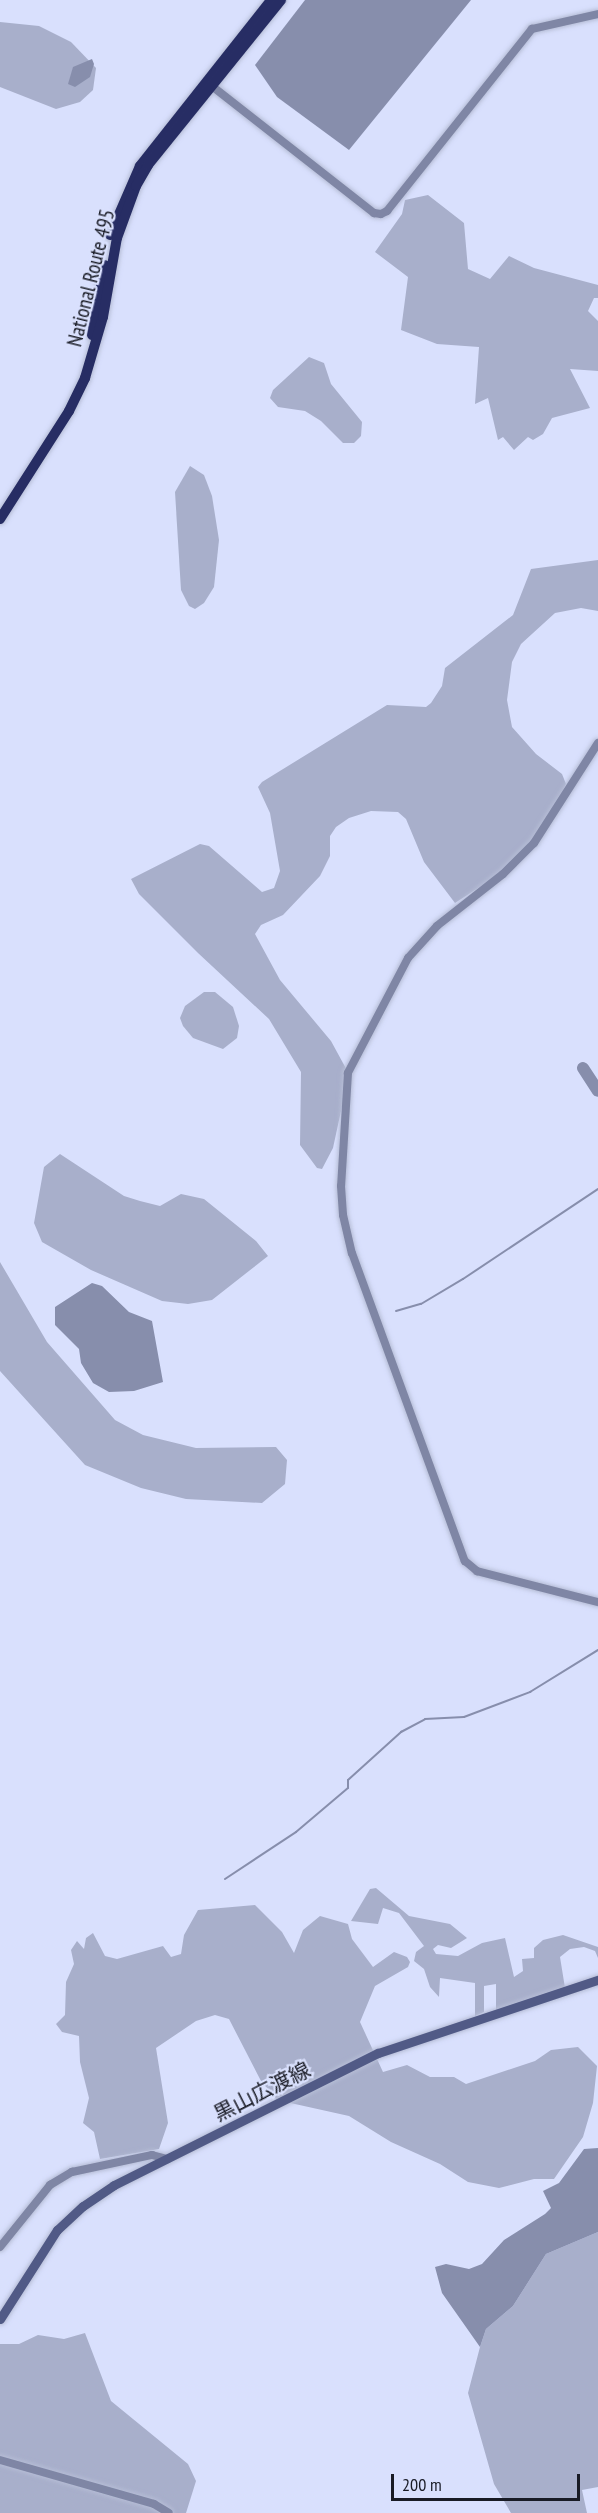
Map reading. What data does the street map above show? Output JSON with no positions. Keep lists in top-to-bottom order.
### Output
{
  "streets": {
    "highway": ["National Route 495"],
    "main road": ["黒山広渡線"]
  },
  "scale_bar": "200 m"
}
